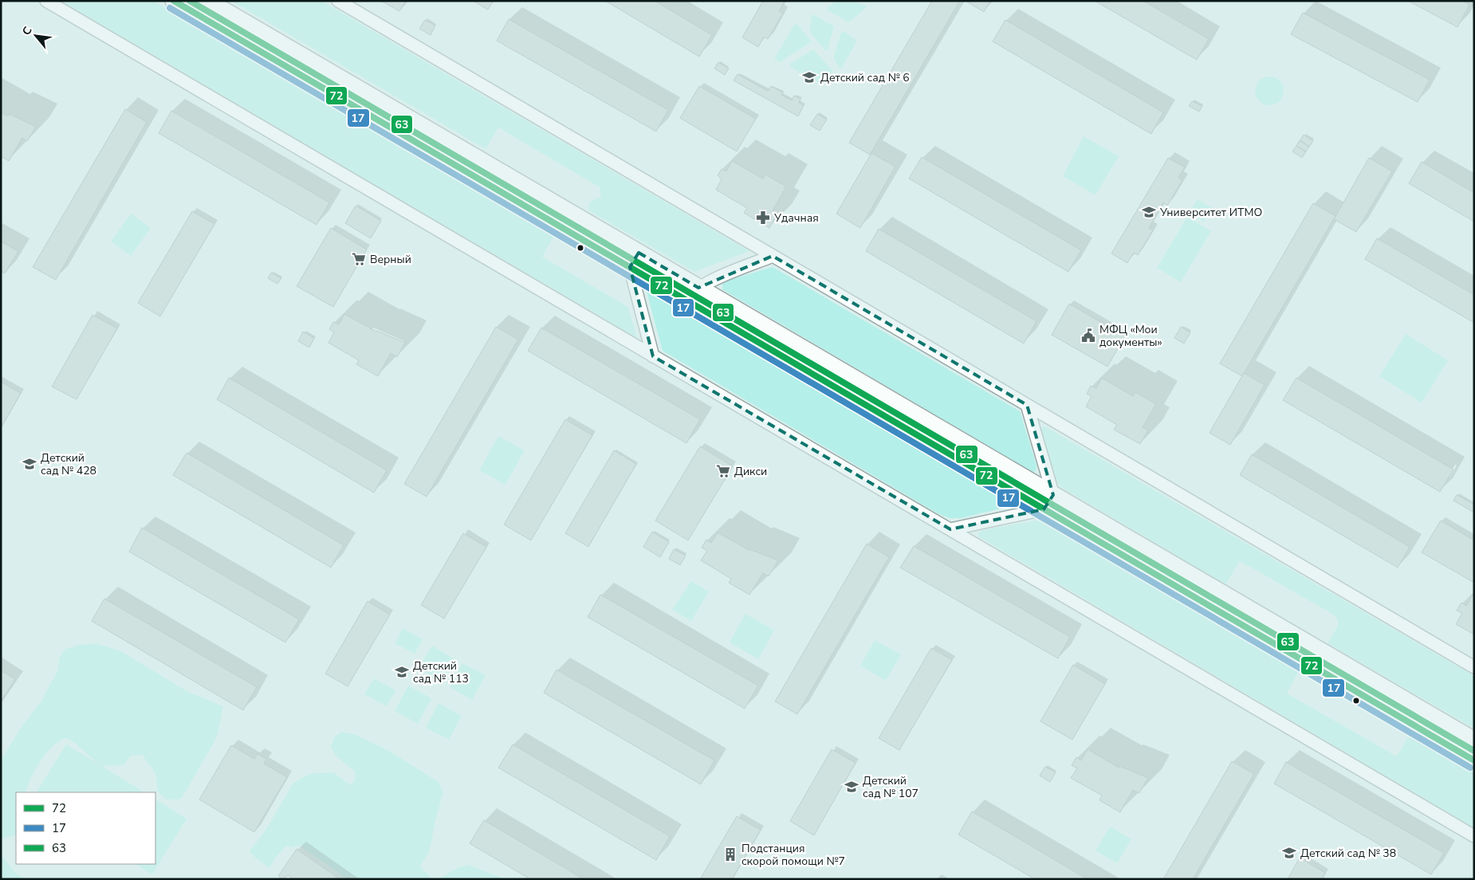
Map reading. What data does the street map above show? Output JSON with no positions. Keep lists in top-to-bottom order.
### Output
{
  "places": {
    "school or university": [
      "Детский сад № 6",
      "Университет ИТМО",
      "Детский сад № 428",
      "Детский сад № 113",
      "Детский сад № 107",
      "Детский сад № 38"
    ],
    "pharmacy": ["Удачная"],
    "supermarket": ["Верный", "Дикси"],
    "public building": ["МФЦ «Мои документы»"],
    "building": ["Подстанция скорой помощи №7"]
  },
  "lines": ["transit line 72", "transit line 63", "transit line 17"],
  "legend": ["72", "17", "63"],
  "north": "top left"
}
